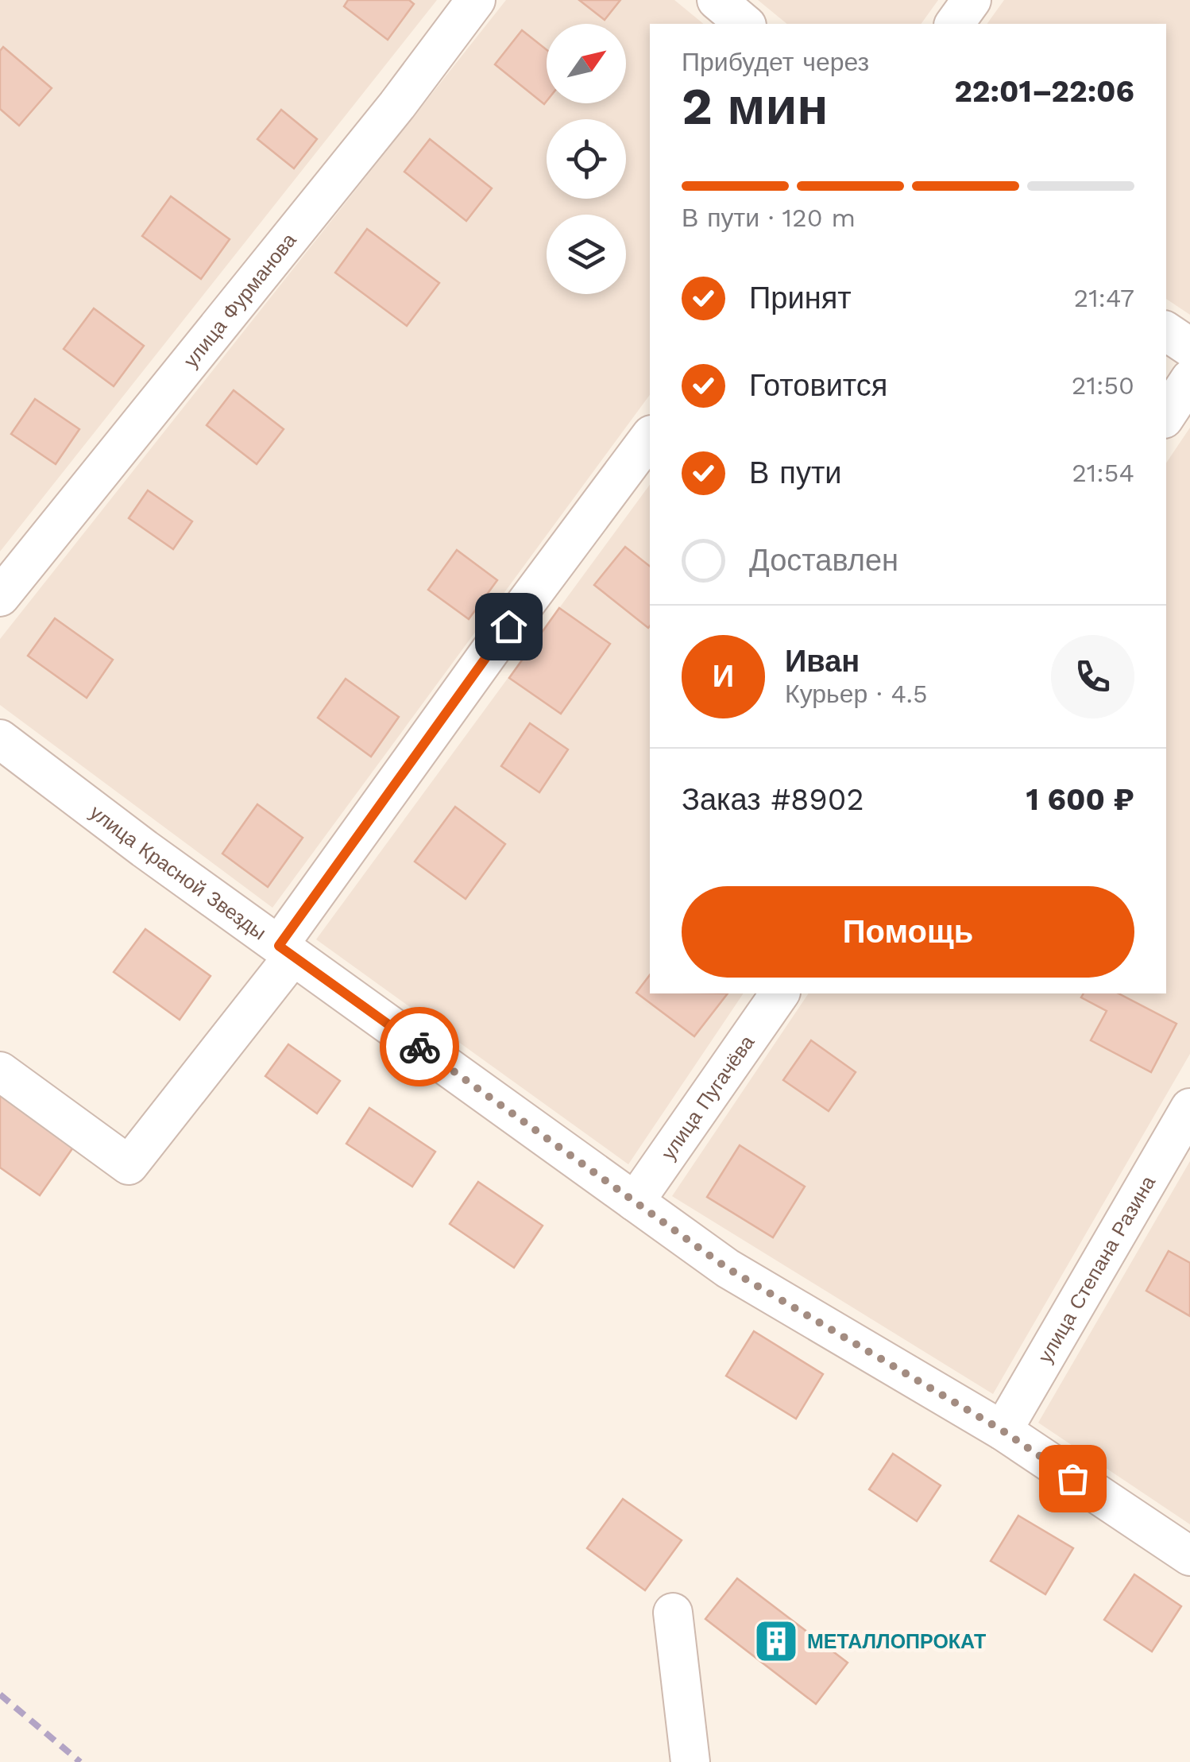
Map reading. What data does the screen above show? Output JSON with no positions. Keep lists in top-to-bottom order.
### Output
{
  "streets": {
    "street": [
      "улица Фурманова",
      "улица Красной Звезды",
      "улица Пугачёва",
      "улица Степана Разина"
    ]
  },
  "crossings": [
    ["улица Красной Звезды", "улица Пугачёва"],
    ["улица Красной Звезды", "улица Степана Разина"]
  ],
  "places": {
    "building": ["МЕТАЛЛОПРОКАТ"]
  },
  "north": "top right",
  "page": {
    "heading": ["2 мин", "Прибудет через", "22:01–22:06"],
    "panel": [
      "Иван",
      "Курьер · 4.5",
      "Заказ #8902",
      "1 600 ₽"
    ],
    "bar": "В пути · 120 m",
    "list": [
      ["Принят", "21:47"],
      ["Готовится", "21:50"],
      ["В пути", "21:54"],
      "Доставлен"
    ],
    "round": "И",
    "buttons": "Помощь"
  }
}
